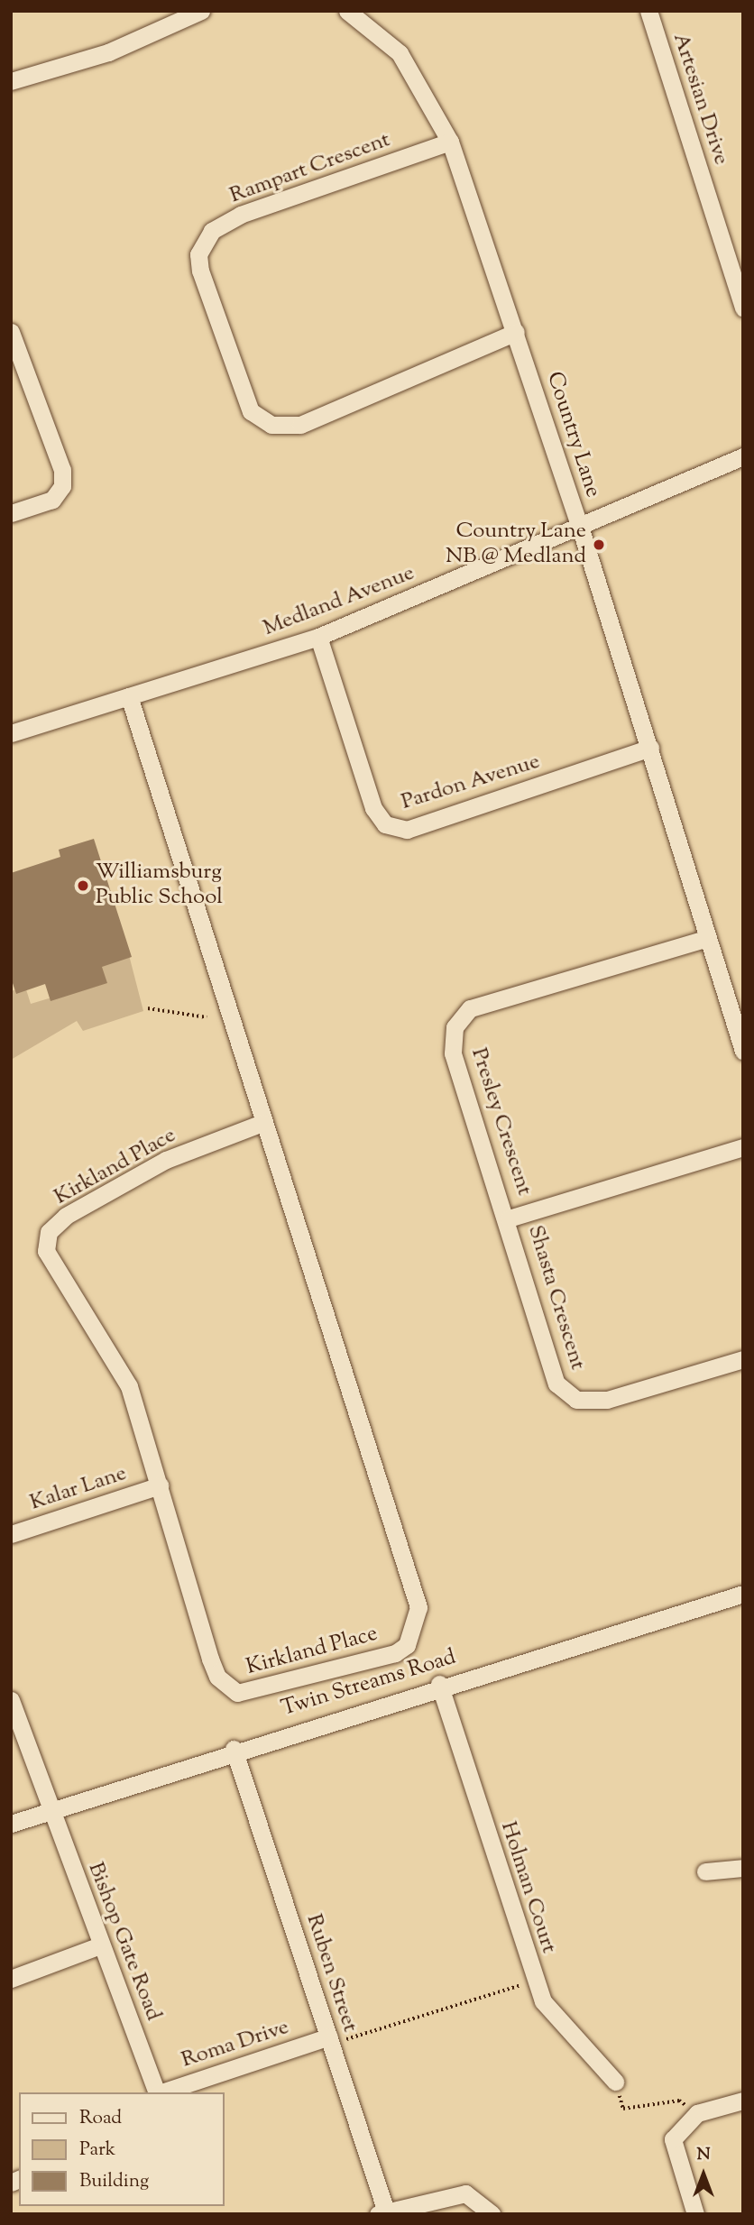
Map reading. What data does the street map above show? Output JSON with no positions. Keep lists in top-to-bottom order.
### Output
{
  "streets": {
    "street": [
      "Artesian Drive",
      "Rampart Crescent",
      "Country Lane",
      "Medland Avenue",
      "Pardon Avenue",
      "Presley Crescent",
      "Kirkland Place",
      "Shasta Crescent",
      "Kalar Lane",
      "Twin Streams Road",
      "Holman Court",
      "Bishop Gate Road",
      "Ruben Street",
      "Roma Drive"
    ]
  },
  "crossings": [
    ["Rampart Crescent", "Country Lane"],
    ["Country Lane", "Medland Avenue"],
    ["Country Lane", "Pardon Avenue"],
    ["Country Lane", "Presley Crescent"],
    ["Medland Avenue", "Pardon Avenue"],
    ["Medland Avenue", "Kirkland Place"],
    ["Presley Crescent", "Shasta Crescent"],
    ["Kirkland Place", "Kalar Lane"],
    ["Twin Streams Road", "Holman Court"],
    ["Twin Streams Road", "Bishop Gate Road"],
    ["Twin Streams Road", "Ruben Street"],
    ["Ruben Street", "Roma Drive"]
  ],
  "places": ["Country Lane NB @ Medland", "Williamsburg Public School"],
  "legend": ["Road", "Park", "Building"],
  "north": "top"
}
